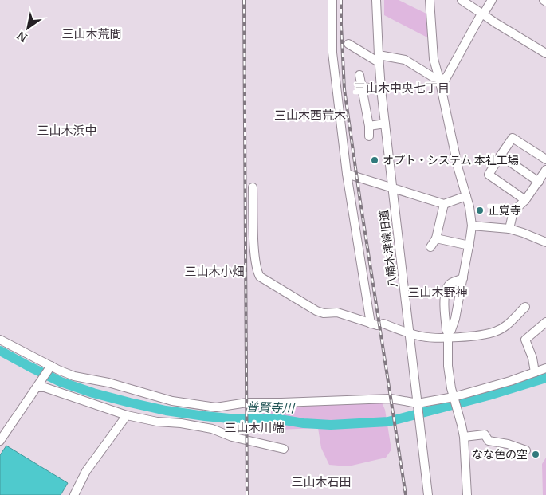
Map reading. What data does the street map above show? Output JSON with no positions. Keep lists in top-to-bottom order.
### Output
{
  "streets": {
    "street": ["八幡木津線旧道"]
  },
  "districts": [
    "三山木荒間",
    "三山木中央七丁目",
    "三山木西荒木",
    "三山木浜中",
    "三山木小畑",
    "三山木野神",
    "三山木川端",
    "三山木石田"
  ],
  "water": ["普賢寺川"],
  "places": ["オプト・システム 本社工場", "正覚寺", "なな色の空"],
  "north": "bottom left"
}
